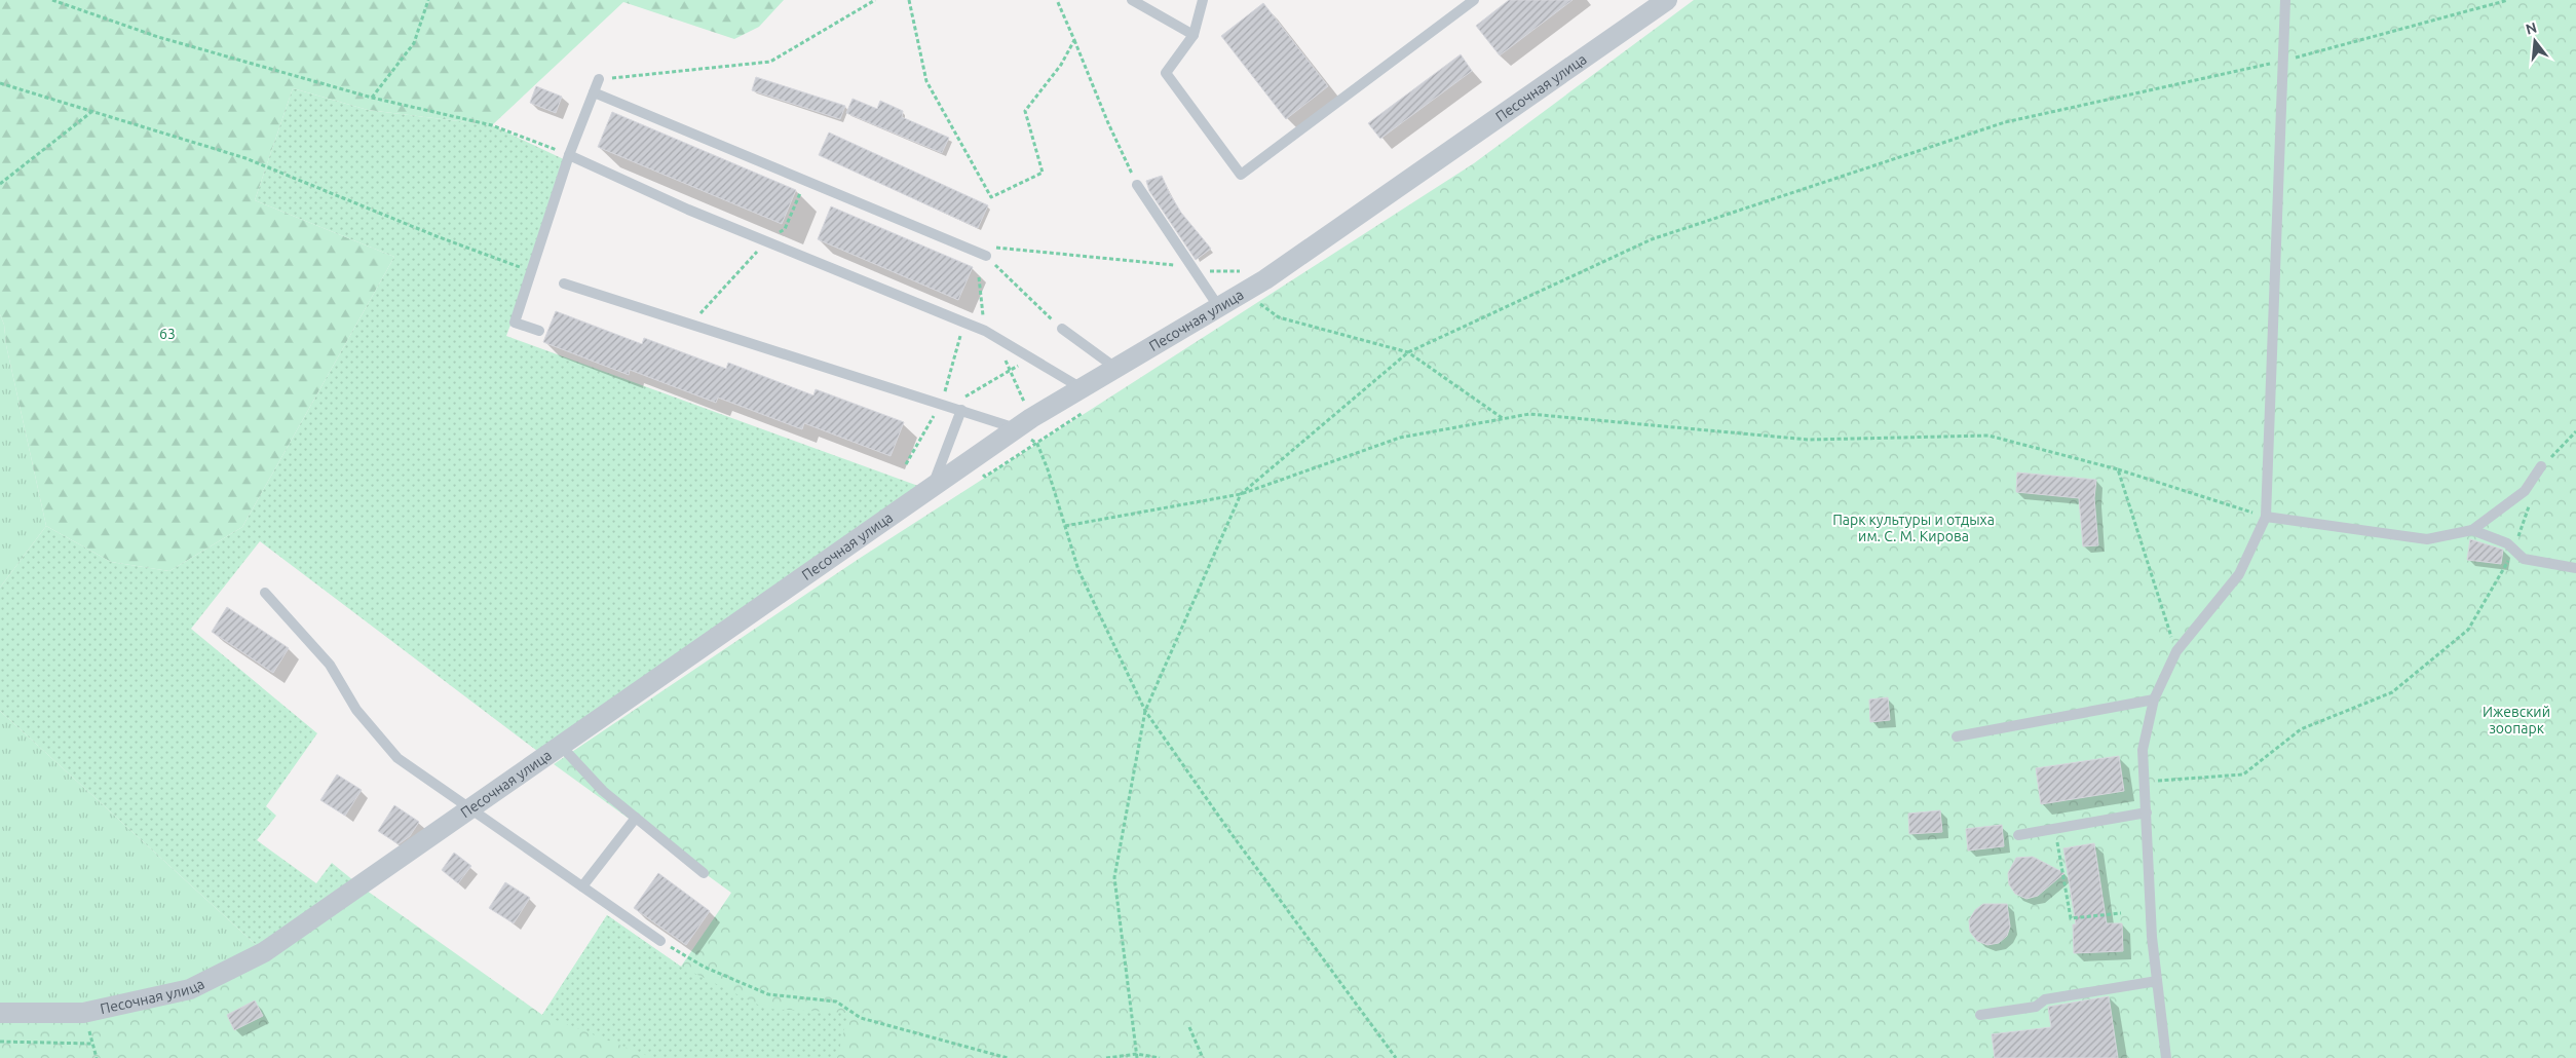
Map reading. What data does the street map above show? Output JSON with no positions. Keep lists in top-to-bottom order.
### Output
{
  "streets": {
    "street": ["Песочная улица"]
  },
  "parks": ["63", "Парк культуры и отдыха им. С. М. Кирова", "Ижевский зоопарк"],
  "north": "top"
}
